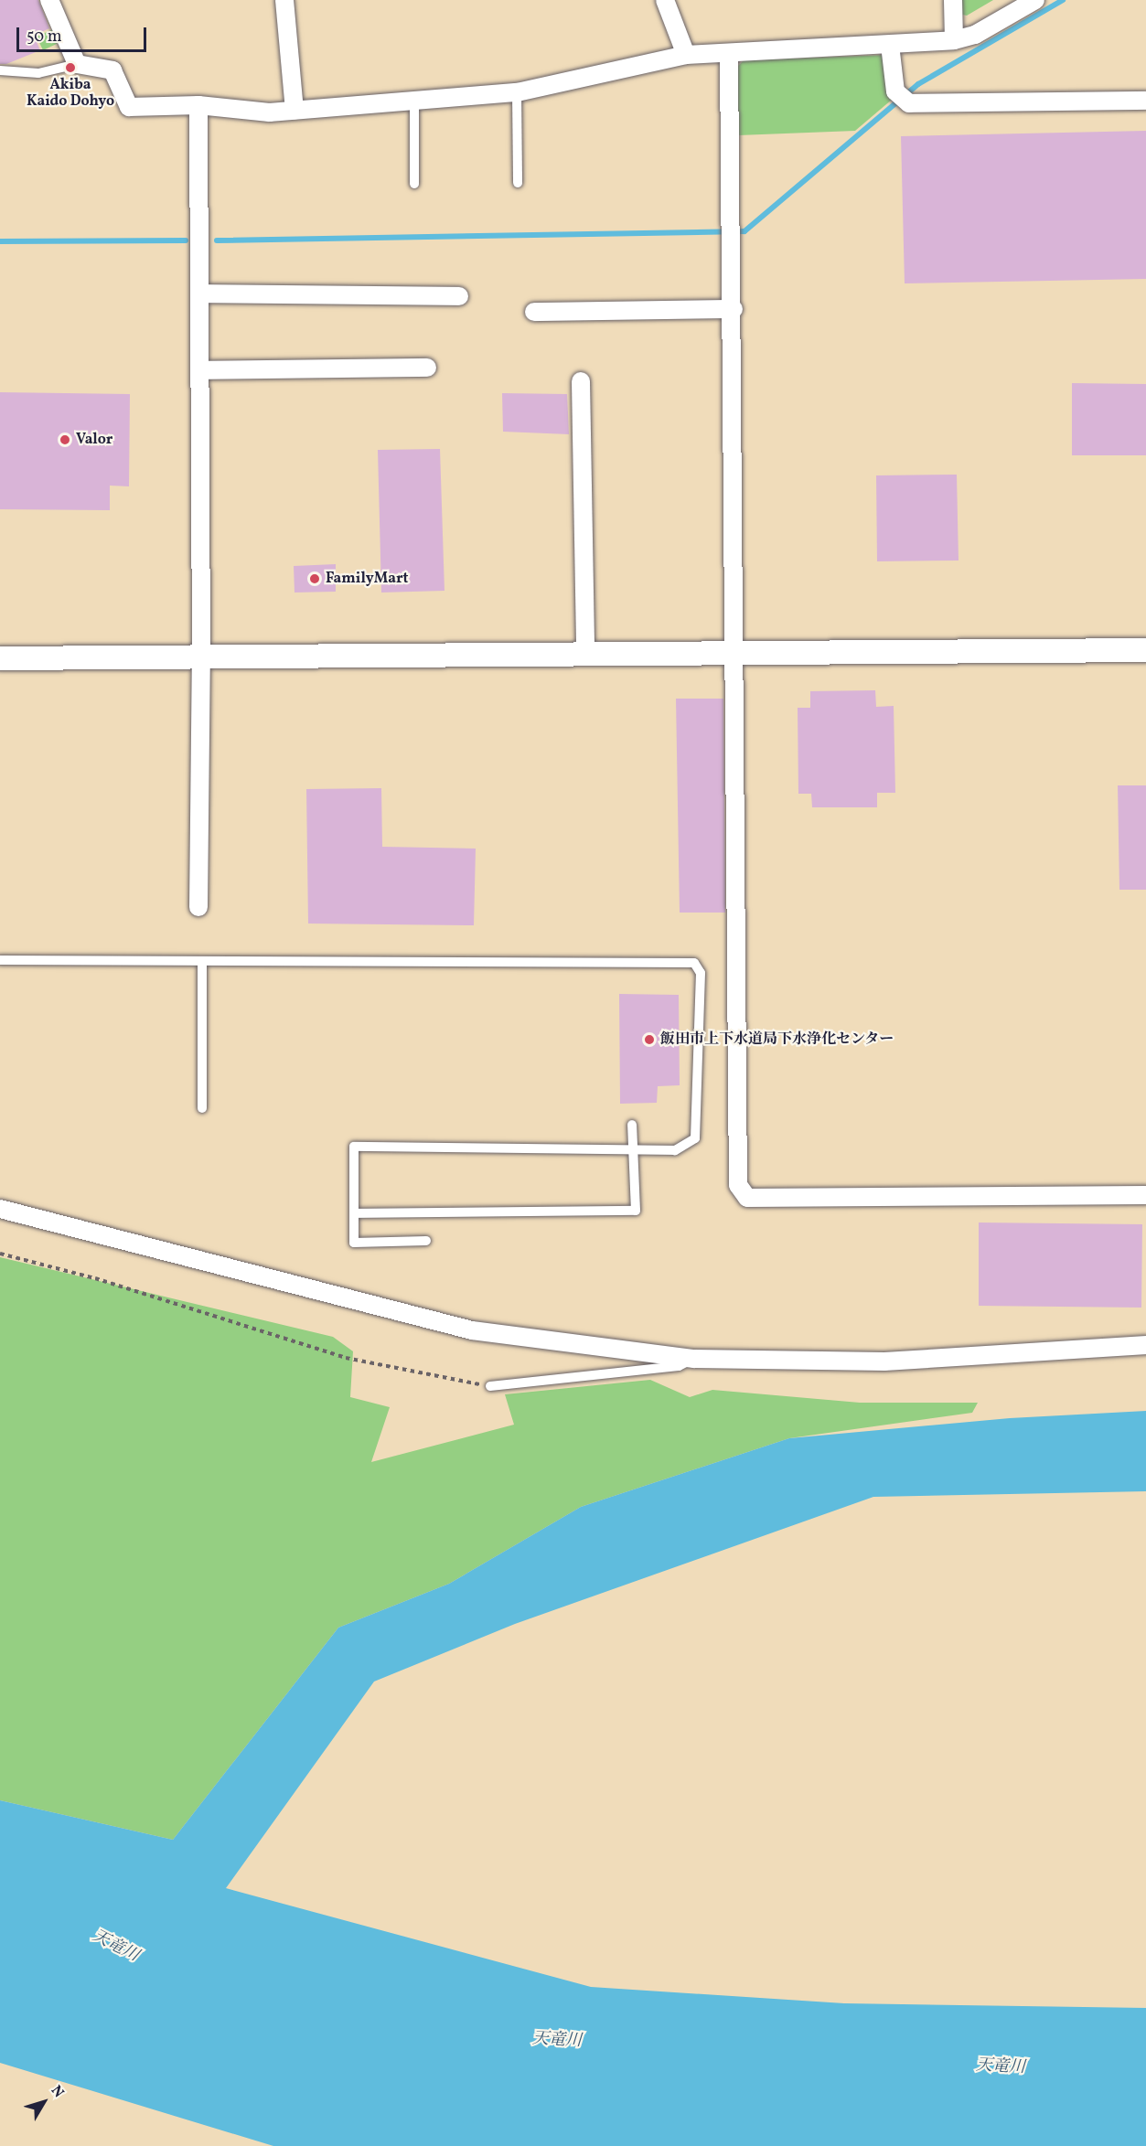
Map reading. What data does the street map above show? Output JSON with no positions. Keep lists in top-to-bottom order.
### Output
{
  "water": ["天竜川"],
  "places": [
    "Akiba Kaido Dohyo",
    "Valor",
    "FamilyMart",
    "飯田市上下水道局下水浄化センター"
  ],
  "scale_bar": "50 m",
  "north": "top right"
}
